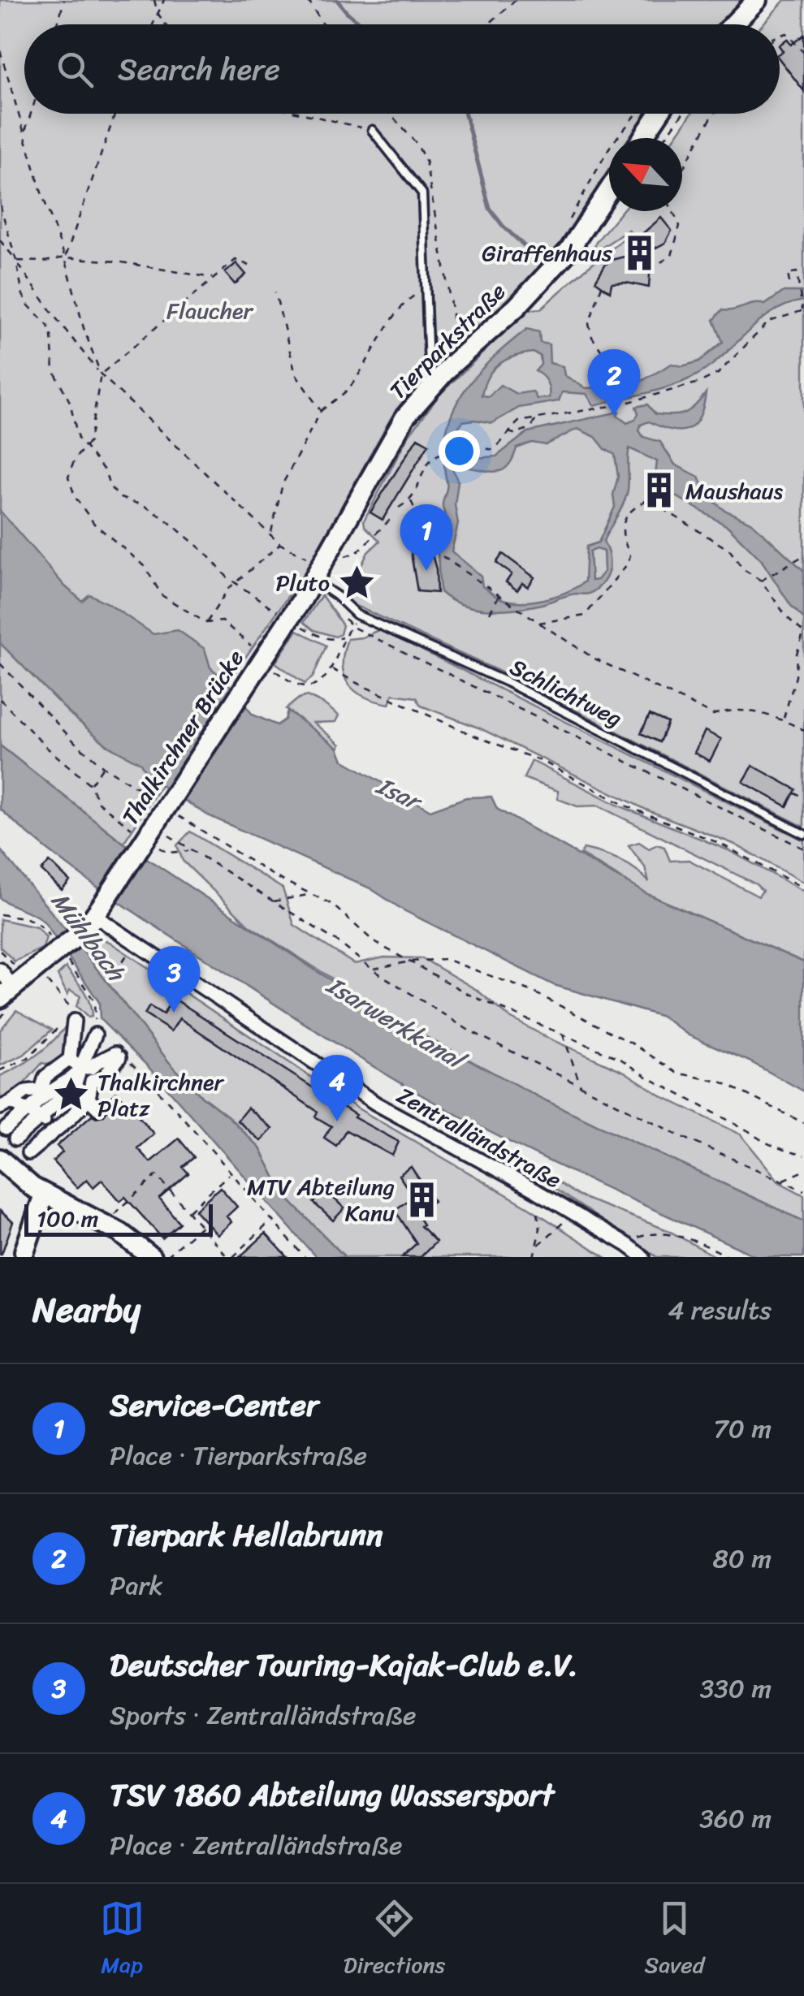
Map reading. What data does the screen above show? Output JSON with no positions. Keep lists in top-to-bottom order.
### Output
{
  "streets": {
    "street": ["Tierparkstraße", "Thalkirchner Brücke", "Zentralländstraße"],
    "lane": ["Schlichtweg"]
  },
  "crossings": [
    ["Tierparkstraße", "Schlichtweg"],
    ["Tierparkstraße", "Thalkirchner Brücke"],
    ["Thalkirchner Brücke", "Zentralländstraße"]
  ],
  "water": ["Isar", "Mühlbach", "Isarwerkkanal"],
  "parks": ["Flaucher"],
  "places": {
    "building": ["Giraffenhaus", "Maushaus", "MTV Abteilung Kanu"],
    "place": ["Pluto", "Thalkirchner Platz"]
  },
  "scale_bar": "100 m",
  "north": "top left",
  "page": {
    "search": "Search here",
    "pins": [
      "2",
      "1",
      "3",
      "4"
    ],
    "scale": "100 m",
    "heading": ["Nearby", "4 results"],
    "list": [
      {
        "mark": "1",
        "name": "Service-Center",
        "note": "Place · Tierparkstraße",
        "value": "70 m"
      },
      {
        "mark": "2",
        "name": "Tierpark Hellabrunn",
        "note": "Park",
        "value": "80 m"
      },
      {
        "mark": "3",
        "name": "Deutscher Touring-Kajak-Club e.V.",
        "note": "Sports · Zentralländstraße",
        "value": "330 m"
      },
      {
        "mark": "4",
        "name": "TSV 1860 Abteilung Wassersport",
        "note": "Place · Zentralländstraße",
        "value": "360 m"
      }
    ],
    "nav": ["Map", "Directions", "Saved"]
  }
}
